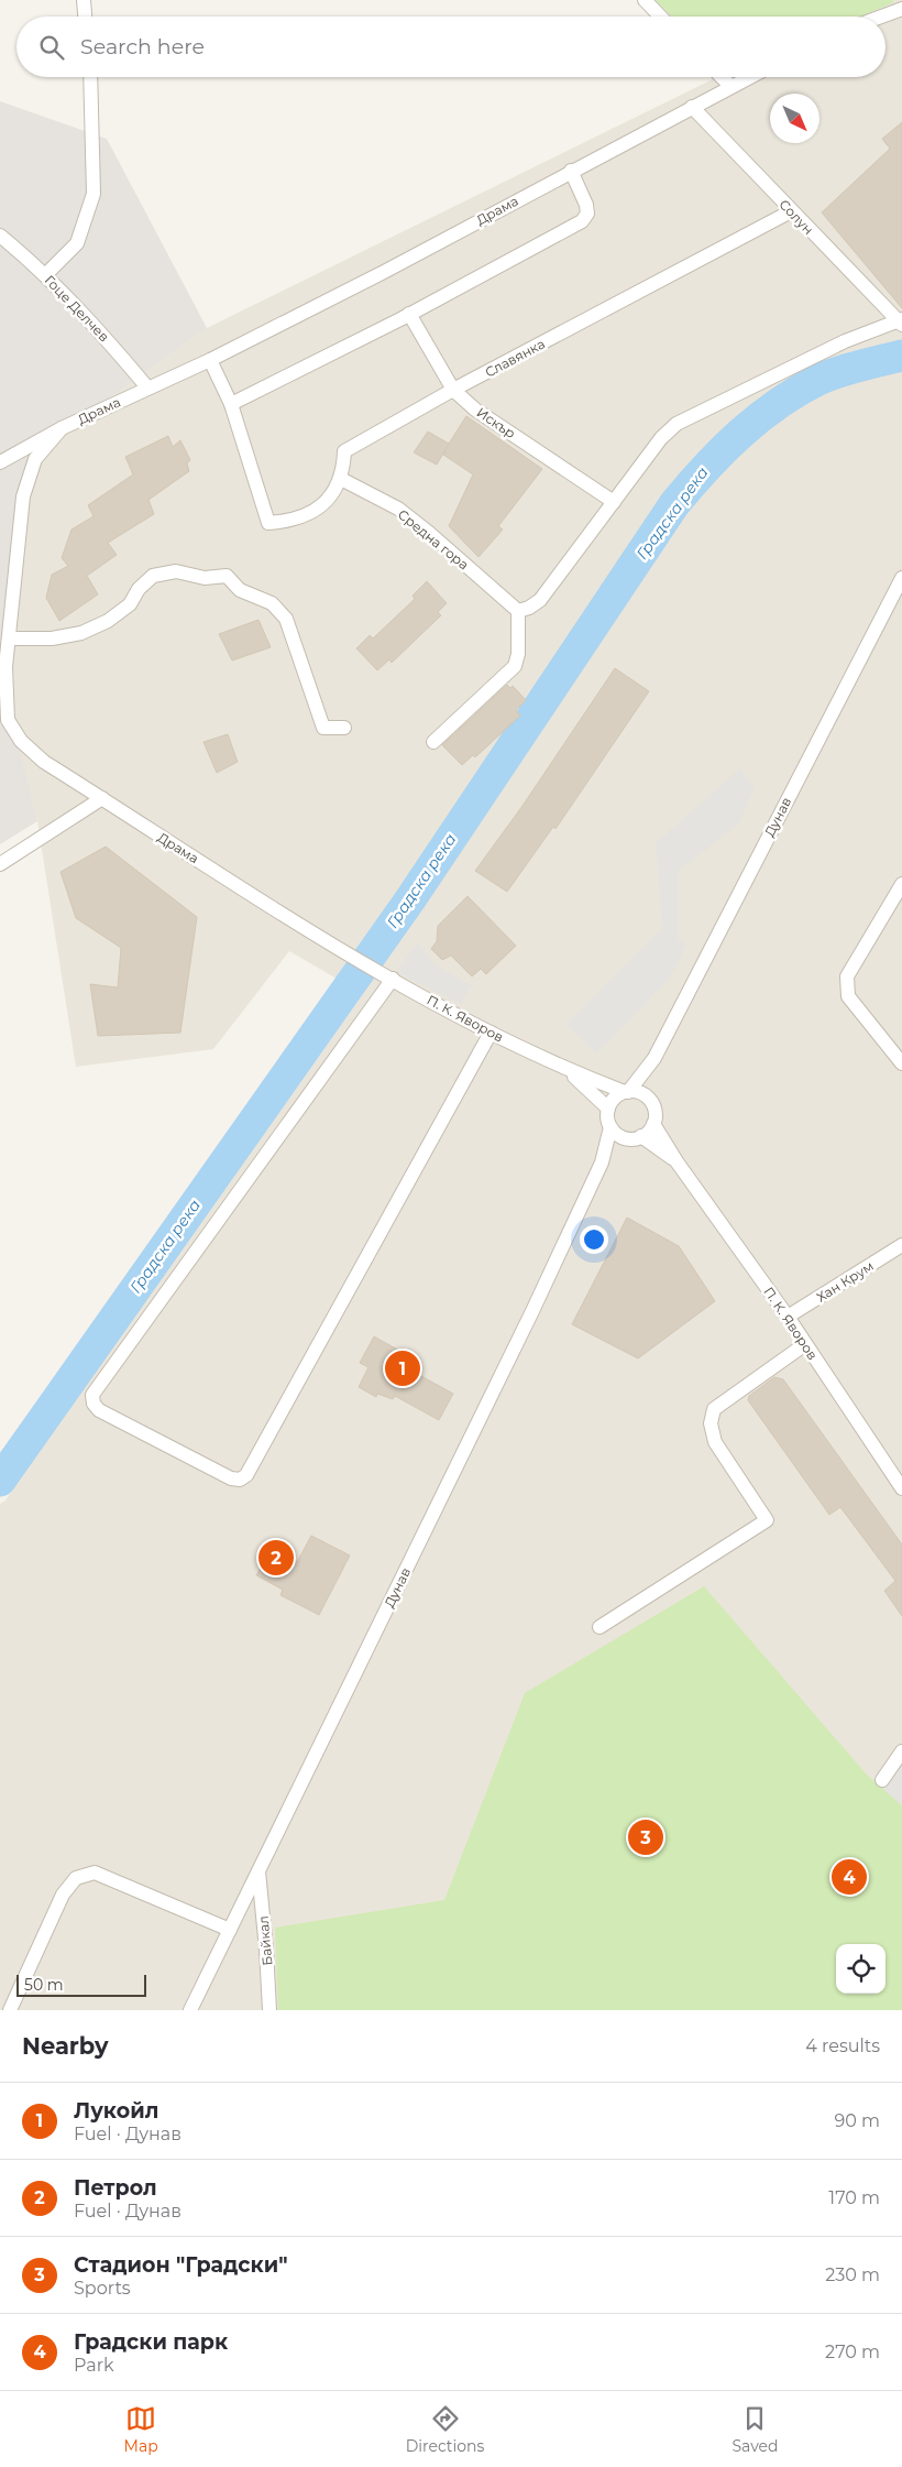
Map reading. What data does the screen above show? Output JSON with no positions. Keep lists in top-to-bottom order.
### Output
{
  "streets": {
    "street": [
      "Драма",
      "Солун",
      "Гоце Делчев",
      "Славянка",
      "Искър",
      "Средна гора",
      "Дунав",
      "П. К. Яворов",
      "Хан Крум",
      "Байкал"
    ]
  },
  "crossings": [
    ["Драма", "Солун"],
    ["Драма", "Гоце Делчев"],
    ["Драма", "П. К. Яворов"],
    ["Солун", "Славянка"],
    ["Славянка", "Искър"],
    ["Славянка", "Средна гора"],
    ["Дунав", "П. К. Яворов"],
    ["Дунав", "Байкал"],
    ["П. К. Яворов", "Хан Крум"]
  ],
  "water": ["Градска река"],
  "scale_bar": "50 m",
  "north": "bottom right",
  "page": {
    "search": "Search here",
    "pins": [
      "1",
      "2",
      "3",
      "4"
    ],
    "scale": "50 m",
    "heading": ["Nearby", "4 results"],
    "list": [
      {
        "mark": "1",
        "name": "Лукойл",
        "note": "Fuel · Дунав",
        "value": "90 m"
      },
      {
        "mark": "2",
        "name": "Петрол",
        "note": "Fuel · Дунав",
        "value": "170 m"
      },
      {
        "mark": "3",
        "name": "Стадион \"Градски\"",
        "note": "Sports",
        "value": "230 m"
      },
      {
        "mark": "4",
        "name": "Градски парк",
        "note": "Park",
        "value": "270 m"
      }
    ],
    "nav": ["Map", "Directions", "Saved"]
  }
}
